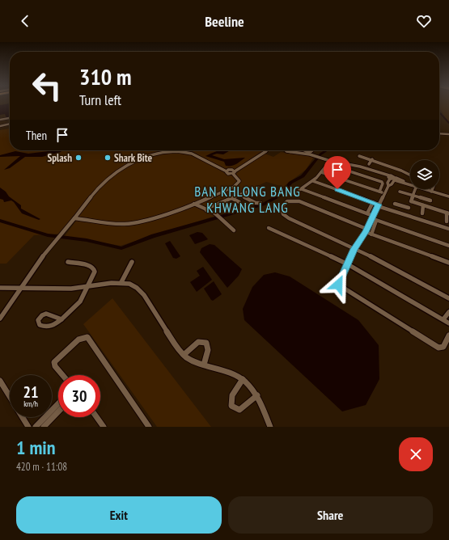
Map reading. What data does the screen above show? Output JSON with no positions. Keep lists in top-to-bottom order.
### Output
{
  "districts": ["BAN KHLONG BANG KHWANG LANG"],
  "places": ["Splash", "Shark Bite"],
  "page": {
    "header": "Beeline",
    "turn": ["310 m", "Turn left"],
    "then": "Then",
    "speed": "21 km/h",
    "limit": "30",
    "heading": ["1 min", "420 m · 11:08"],
    "buttons": ["Exit", "Share"]
  }
}
